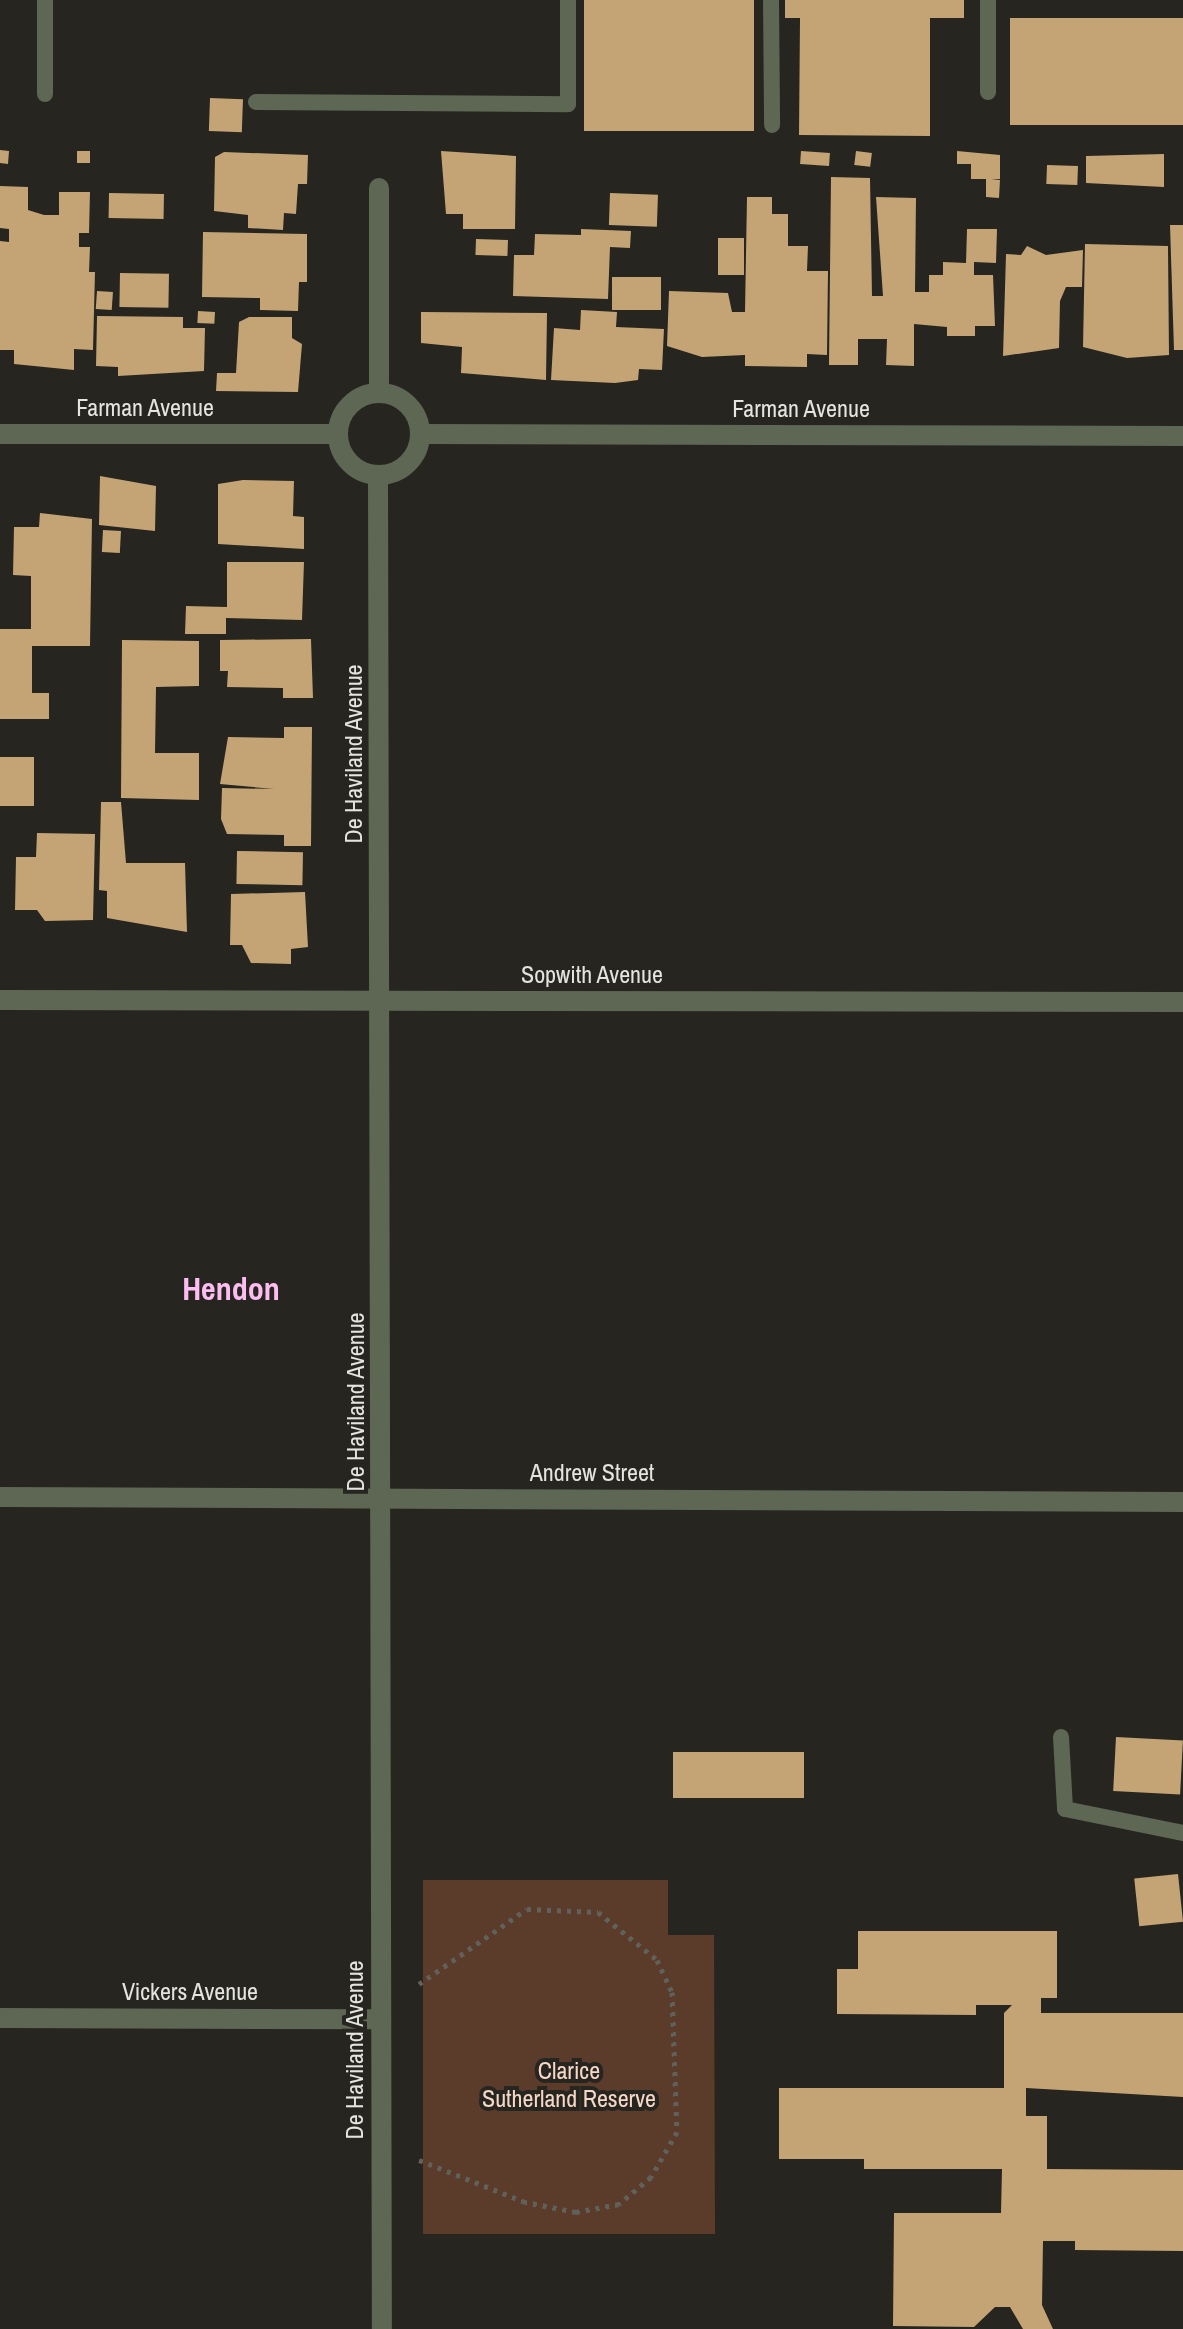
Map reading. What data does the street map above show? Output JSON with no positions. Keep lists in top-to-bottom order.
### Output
{
  "streets": {
    "street": [
      "Farman Avenue",
      "De Haviland Avenue",
      "Sopwith Avenue",
      "Andrew Street",
      "Vickers Avenue"
    ]
  },
  "crossings": [
    ["Farman Avenue", "De Haviland Avenue"],
    ["De Haviland Avenue", "Sopwith Avenue"],
    ["De Haviland Avenue", "Andrew Street"],
    ["De Haviland Avenue", "Vickers Avenue"]
  ],
  "districts": ["Hendon"],
  "parks": ["Clarice Sutherland Reserve"]
}
